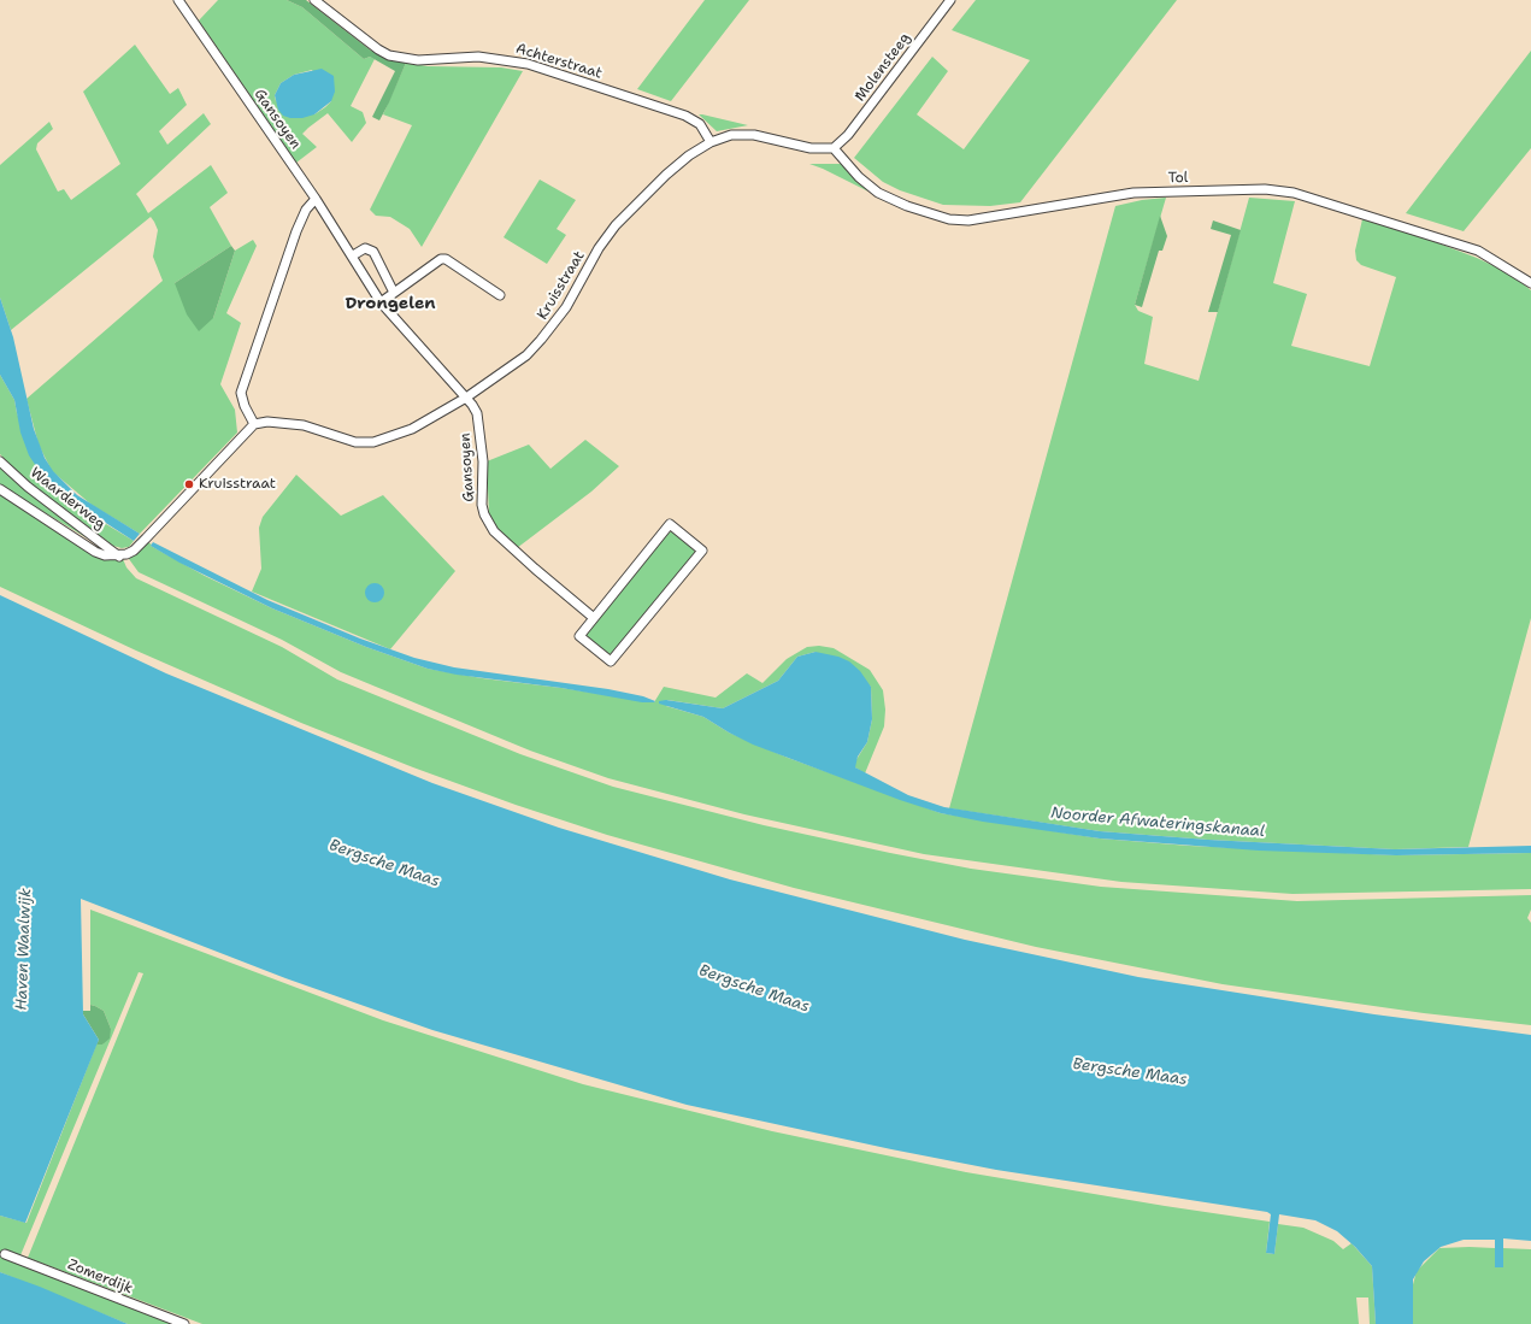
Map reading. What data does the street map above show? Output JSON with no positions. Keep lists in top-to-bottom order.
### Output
{
  "streets": {
    "street": [
      "Achterstraat",
      "Molensteeg",
      "Gansoyen",
      "Tol",
      "Kruisstraat",
      "Waarderweg",
      "Zomerdijk"
    ]
  },
  "crossings": [
    ["Achterstraat", "Kruisstraat"],
    ["Molensteeg", "Tol"],
    ["Molensteeg", "Kruisstraat"],
    ["Gansoyen", "Kruisstraat"],
    ["Tol", "Kruisstraat"]
  ],
  "districts": ["Drongelen"],
  "water": ["Noorder Afwateringskanaal", "Bergsche Maas", "Haven Waalwijk"],
  "places": ["Kruisstraat"]
}
